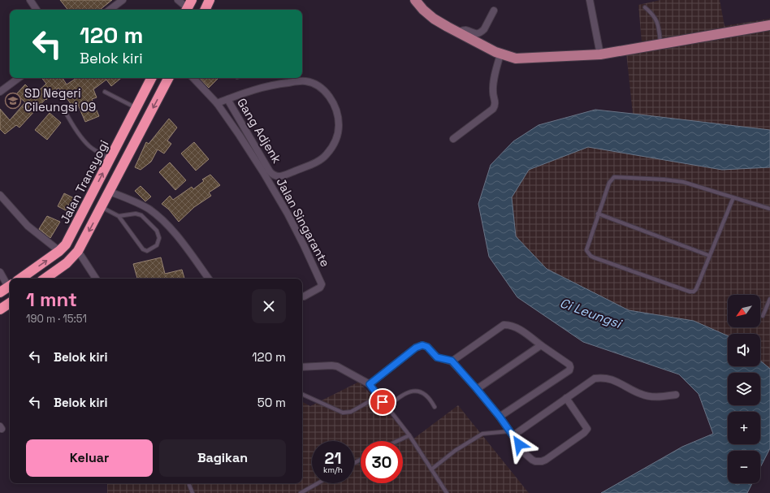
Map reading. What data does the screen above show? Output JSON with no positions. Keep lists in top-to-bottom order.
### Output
{
  "streets": {
    "highway": ["Jalan Transyogi"],
    "street": ["Gang Adjenk", "Jalan Singarante"]
  },
  "crossings": [
    ["Gang Adjenk", "Jalan Singarante"]
  ],
  "water": ["Ci Leungsi"],
  "places": {
    "school or university": ["SD Negeri Cileungsi 09"]
  },
  "north": "bottom left",
  "page": {
    "turn": ["120 m", "Belok kiri"],
    "heading": ["1 mnt", "190 m · 15:51"],
    "map_buttons": ["+", "−"],
    "list": [
      {
        "name": "Belok kiri",
        "value": "120 m"
      },
      {
        "name": "Belok kiri",
        "value": "50 m"
      }
    ],
    "buttons": ["Keluar", "Bagikan"],
    "speed": "21 km/h",
    "limit": "30"
  }
}
